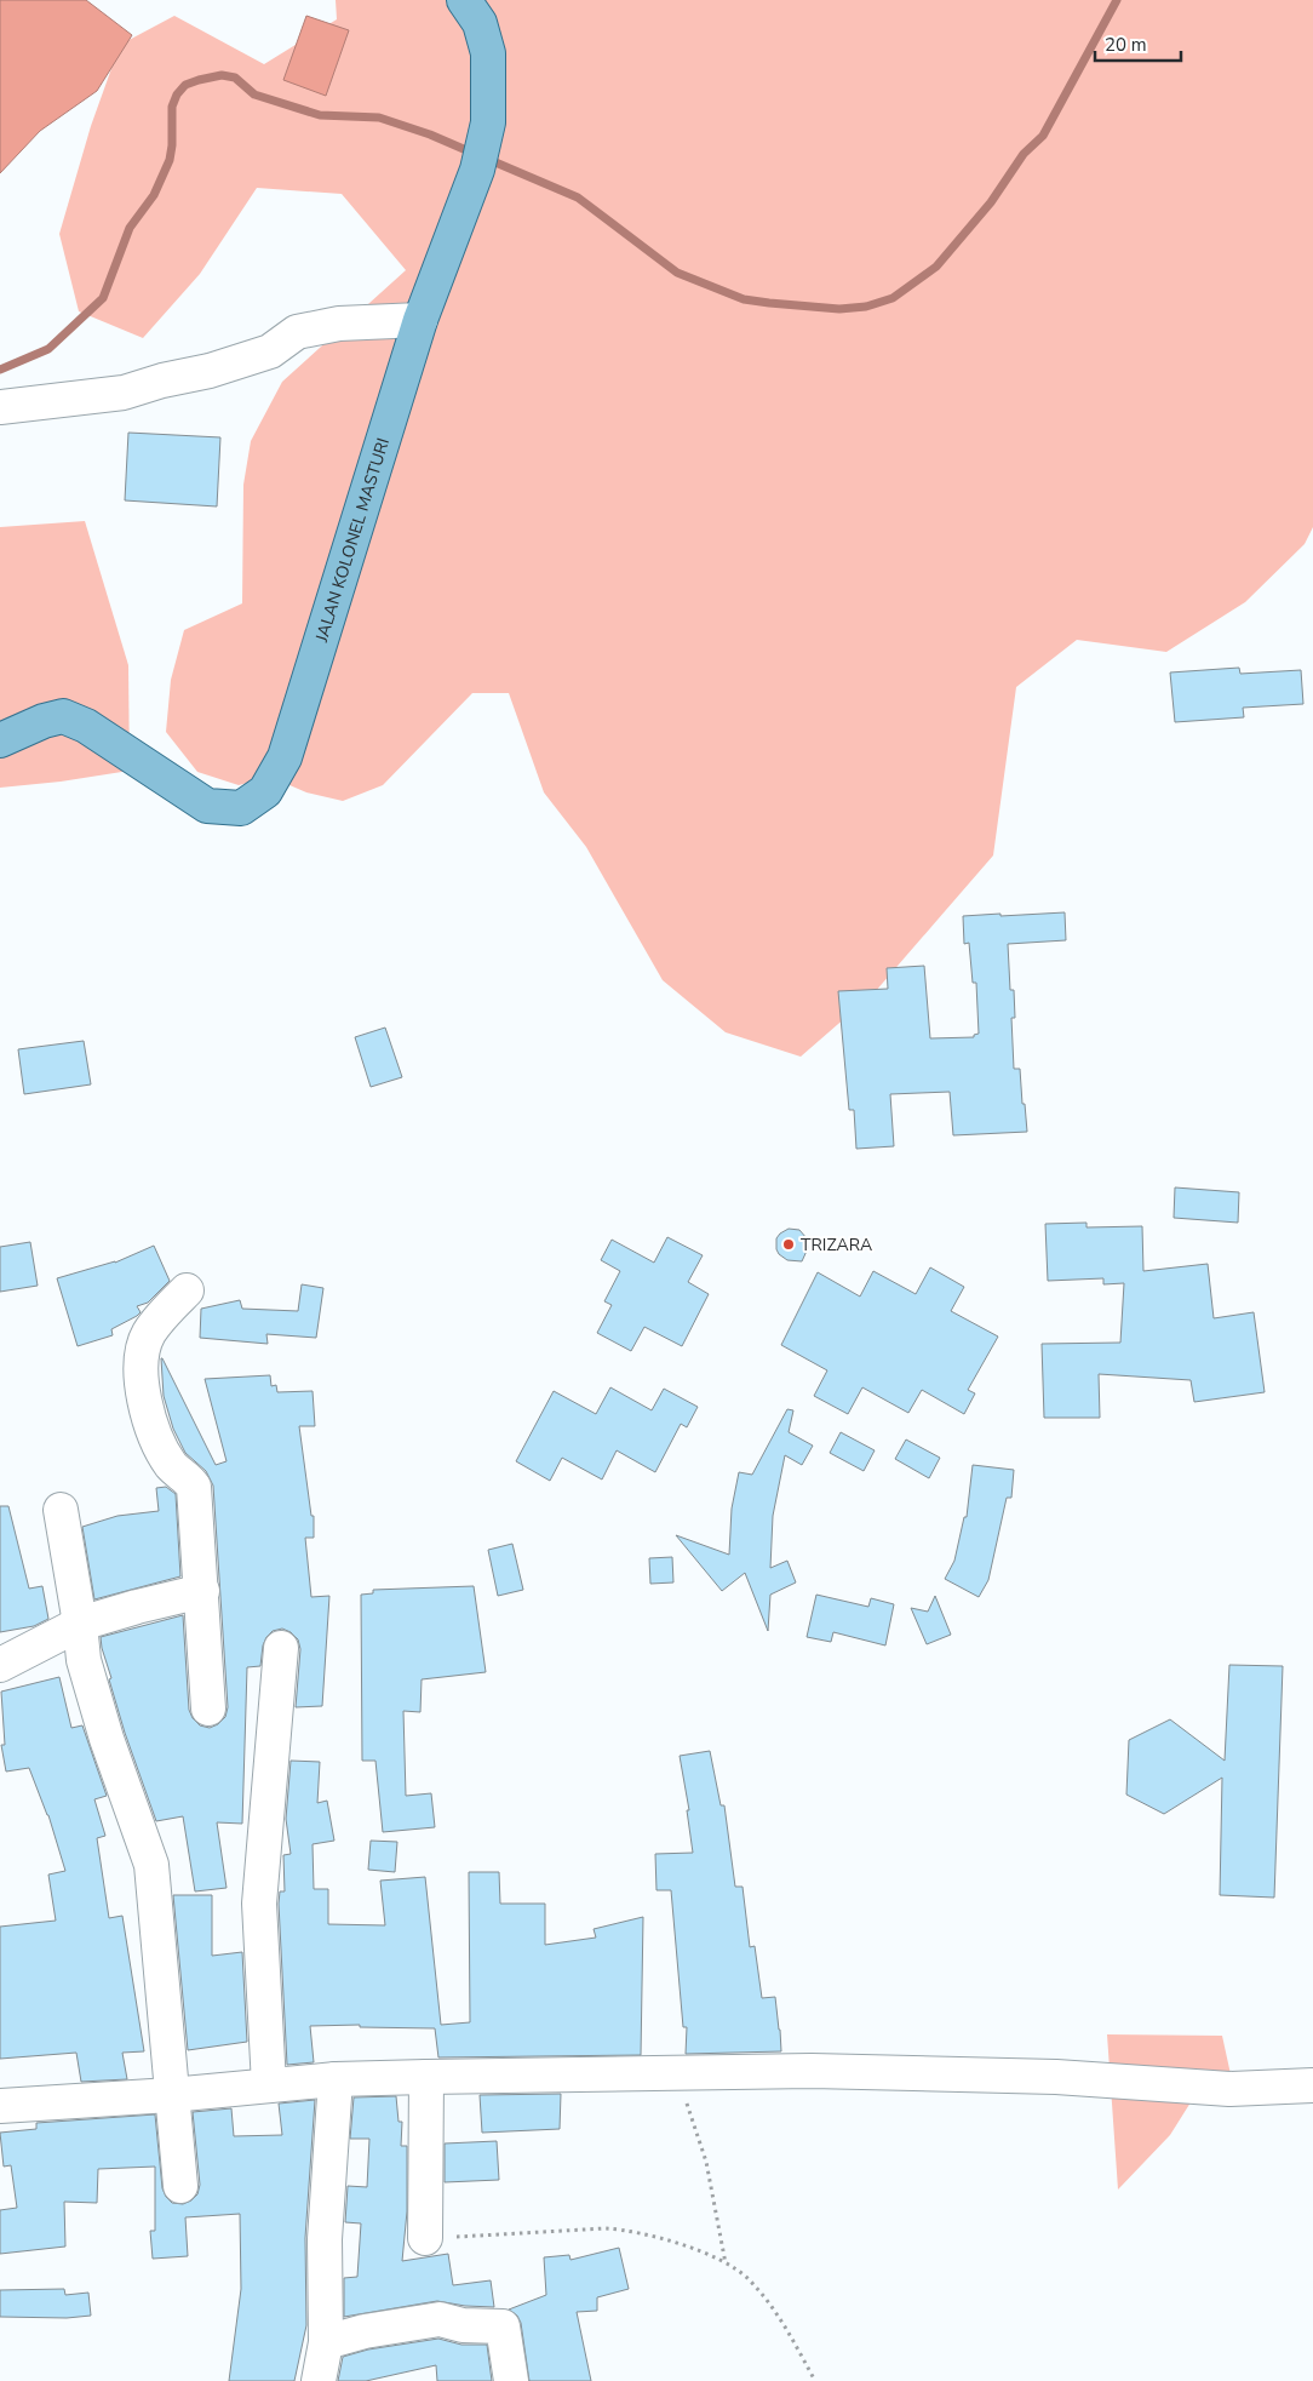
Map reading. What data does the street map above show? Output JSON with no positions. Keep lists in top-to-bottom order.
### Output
{
  "streets": {
    "main road": ["JALAN KOLONEL MASTURI"]
  },
  "places": ["TRIZARA"],
  "scale_bar": "20 m"
}
